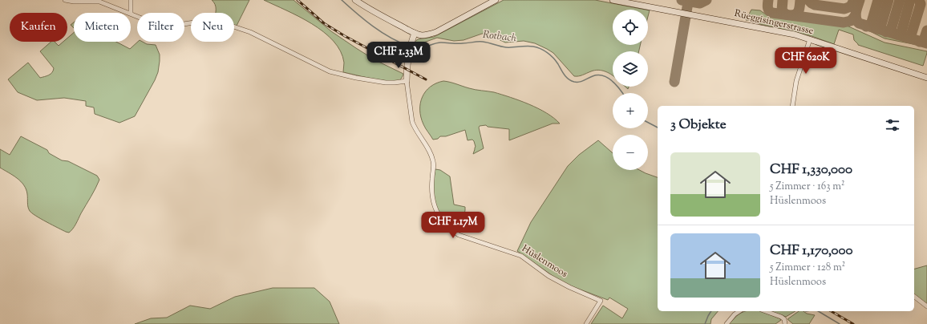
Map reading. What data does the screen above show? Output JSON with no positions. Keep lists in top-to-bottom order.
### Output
{
  "streets": {
    "main road": ["Rüeggisingerstrasse", "Hüslenmoos"]
  },
  "water": ["Rotbach"],
  "page": {
    "map_buttons": ["+", "−"],
    "chip": [
      "Kaufen",
      "Mieten",
      "Filter",
      "Neu"
    ],
    "price": ["CHF 1.33M", "CHF 620K", "CHF 1.17M"],
    "heading": "3 Objekte",
    "list": [
      {
        "name": "CHF 1,330,000",
        "note": "5 Zimmer · 163 m² · Hüslenmoos"
      },
      {
        "name": "CHF 1,170,000",
        "note": "5 Zimmer · 128 m² · Hüslenmoos"
      }
    ]
  }
}
